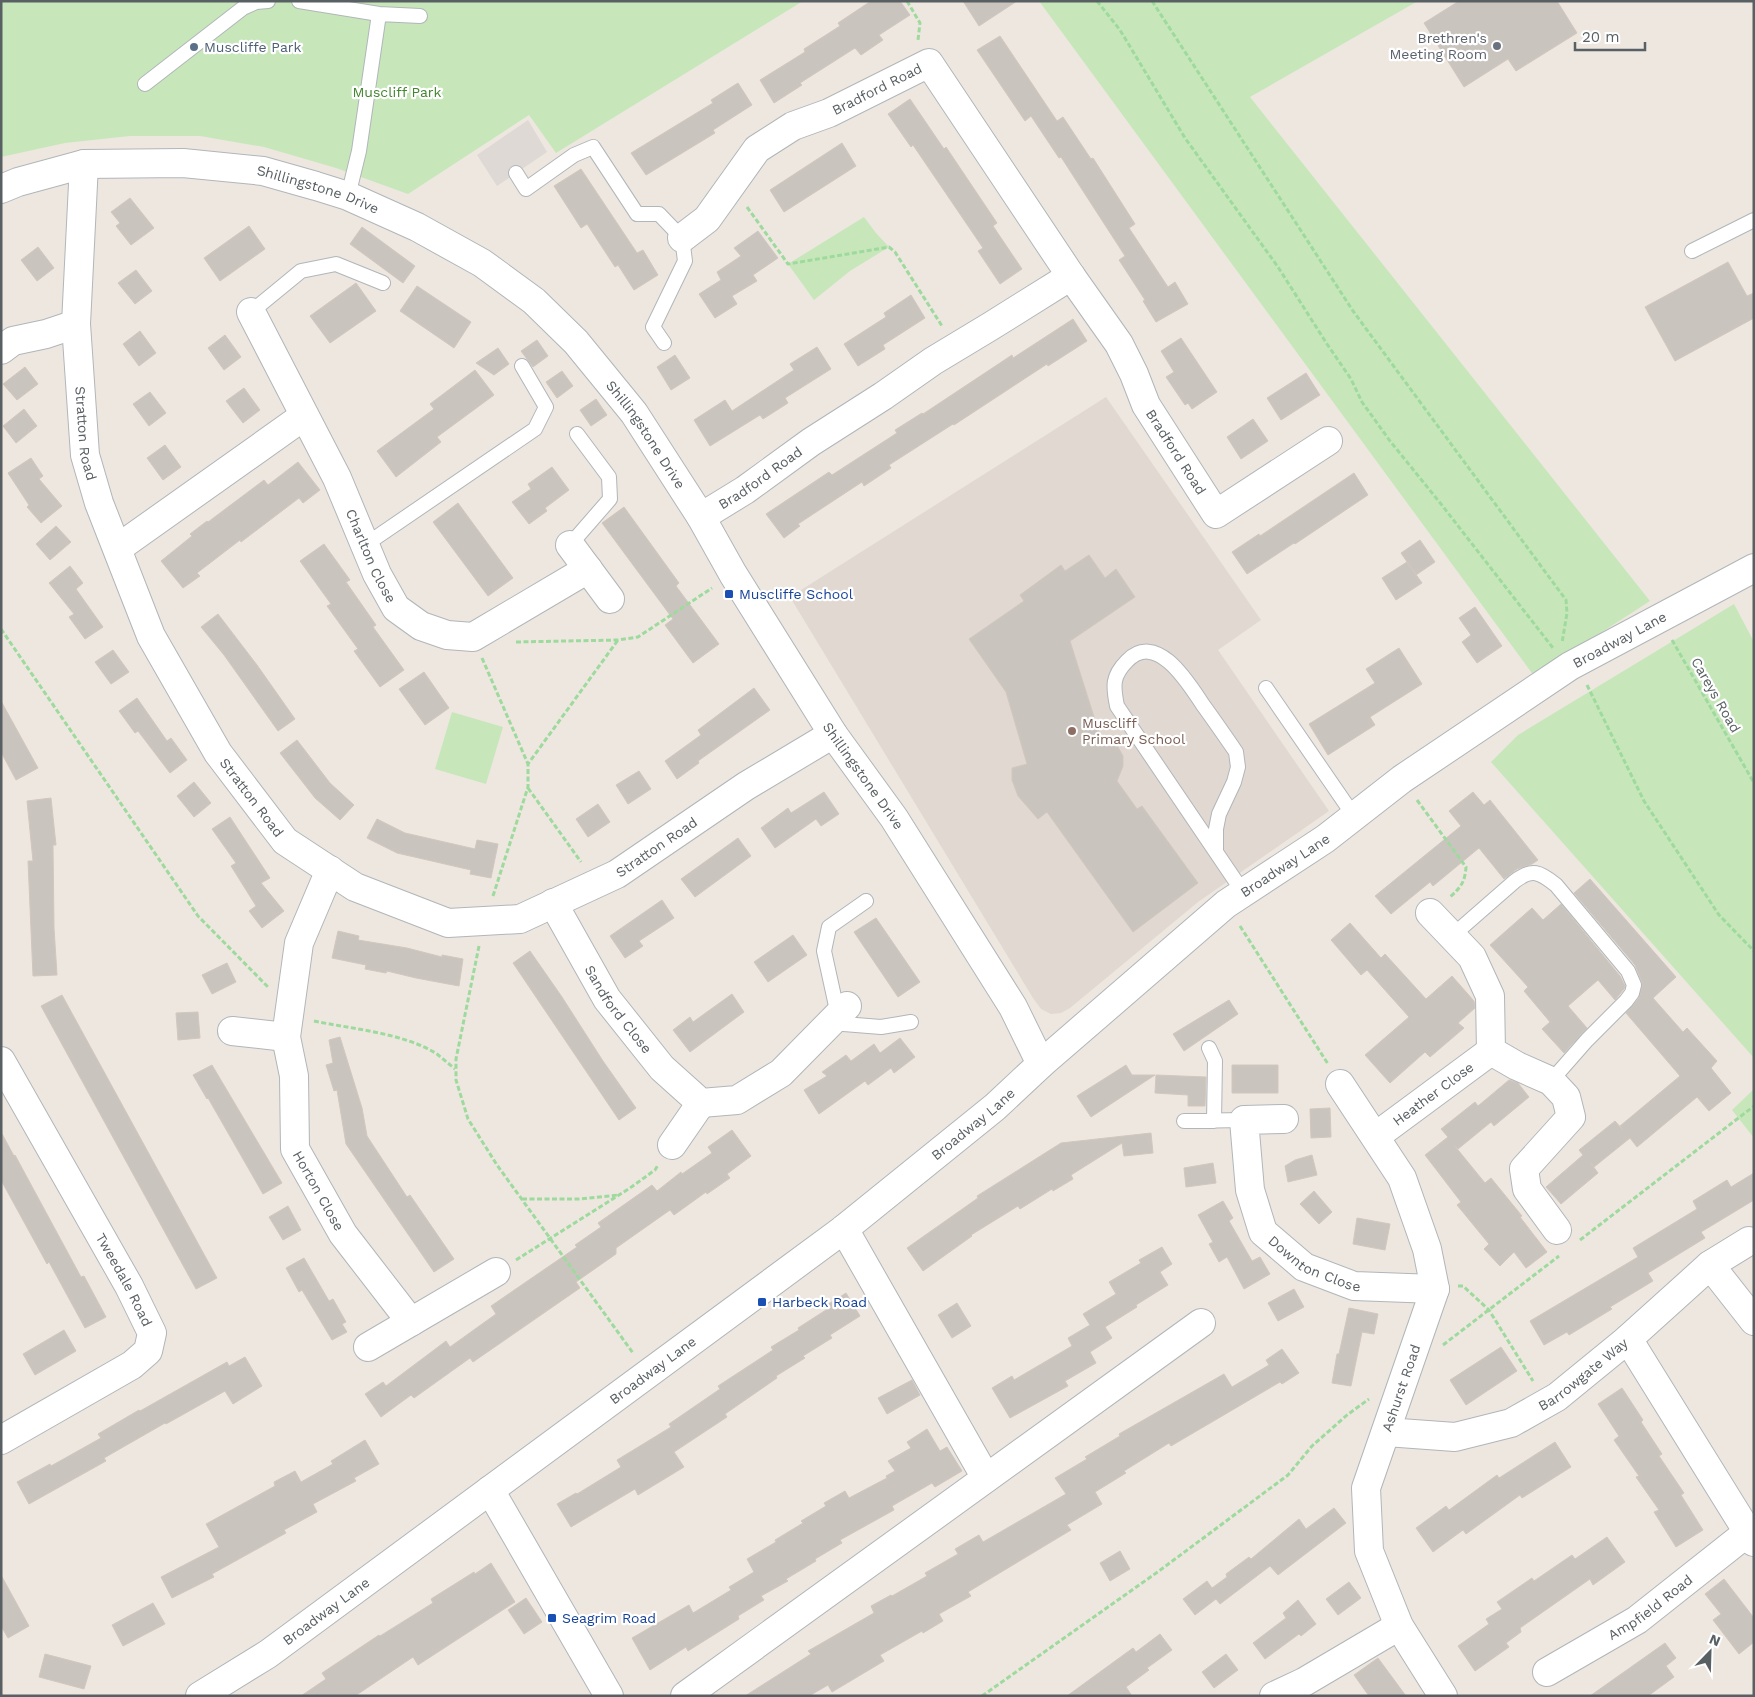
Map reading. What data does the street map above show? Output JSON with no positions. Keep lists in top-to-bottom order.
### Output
{
  "streets": {
    "street": [
      "Bradford Road",
      "Shillingstone Drive",
      "Stratton Road",
      "Charlton Close",
      "Broadway Lane",
      "Sandford Close",
      "Heather Close",
      "Horton Close",
      "Downton Close",
      "Tweedale Road",
      "Barrowgate Way",
      "Ashurst Road",
      "Ampfield Road"
    ],
    "path": ["Careys Road"]
  },
  "crossings": [
    ["Bradford Road", "Shillingstone Drive"],
    ["Shillingstone Drive", "Stratton Road"],
    ["Shillingstone Drive", "Broadway Lane"],
    ["Stratton Road", "Sandford Close"],
    ["Stratton Road", "Horton Close"],
    ["Broadway Lane", "Careys Road"],
    ["Downton Close", "Ashurst Road"],
    ["Barrowgate Way", "Ashurst Road"],
    ["Barrowgate Way", "Ampfield Road"]
  ],
  "parks": ["Muscliff Park"],
  "places": {
    "other": ["Brethren's Meeting Room", "Muscliffe Park", "Muscliff Primary School"],
    "transit": ["Muscliffe School", "Harbeck Road", "Seagrim Road"]
  },
  "scale_bar": "20 m",
  "north": "top right"
}
